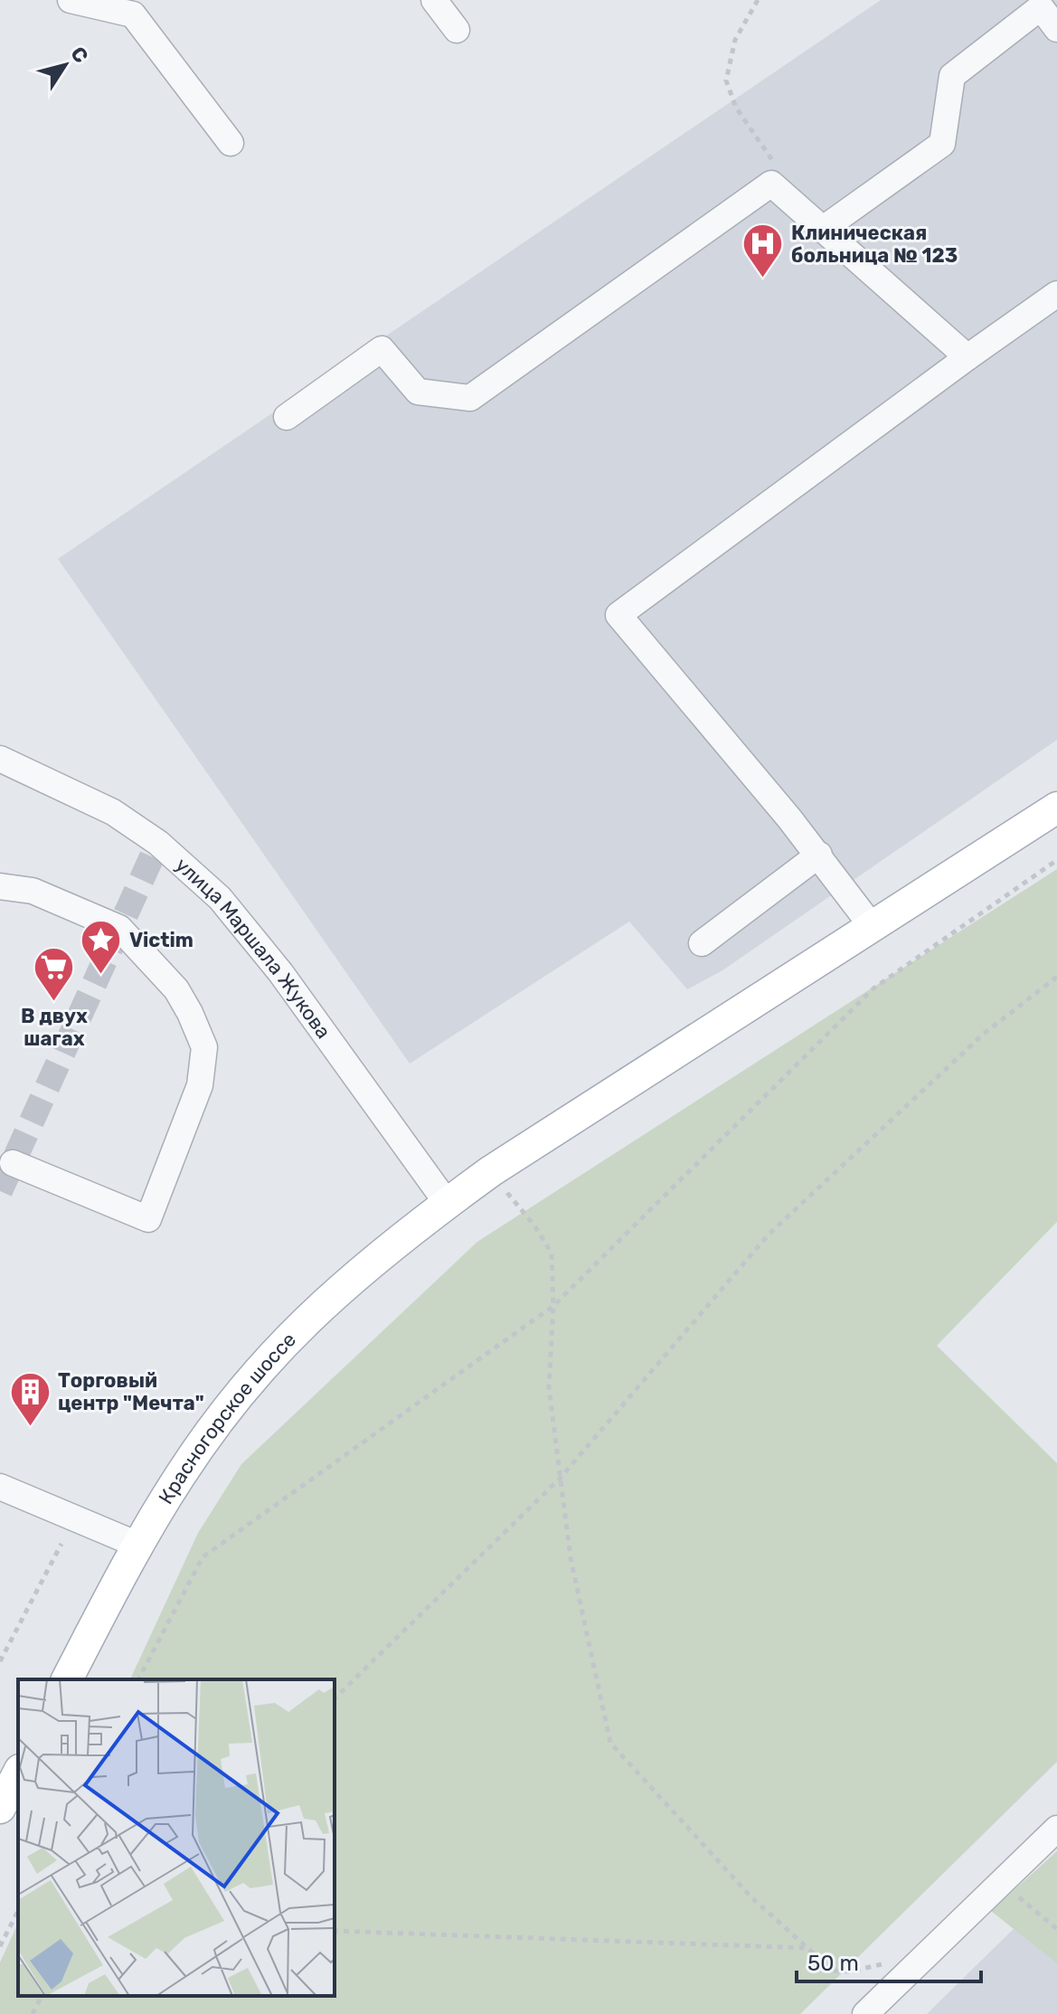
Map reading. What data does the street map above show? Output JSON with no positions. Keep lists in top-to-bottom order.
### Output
{
  "streets": {
    "main road": ["Красногорское шоссе"],
    "street": ["улица Маршала Жукова"]
  },
  "crossings": [
    ["улица Маршала Жукова", "Красногорское шоссе"]
  ],
  "places": {
    "hospital": ["Клиническая больница № 123"],
    "place": ["Victim"],
    "supermarket": ["В двух шагах"],
    "building": ["Торговый центр \"Мечта\""]
  },
  "scale_bar": "50 m",
  "north": "top right"
}
